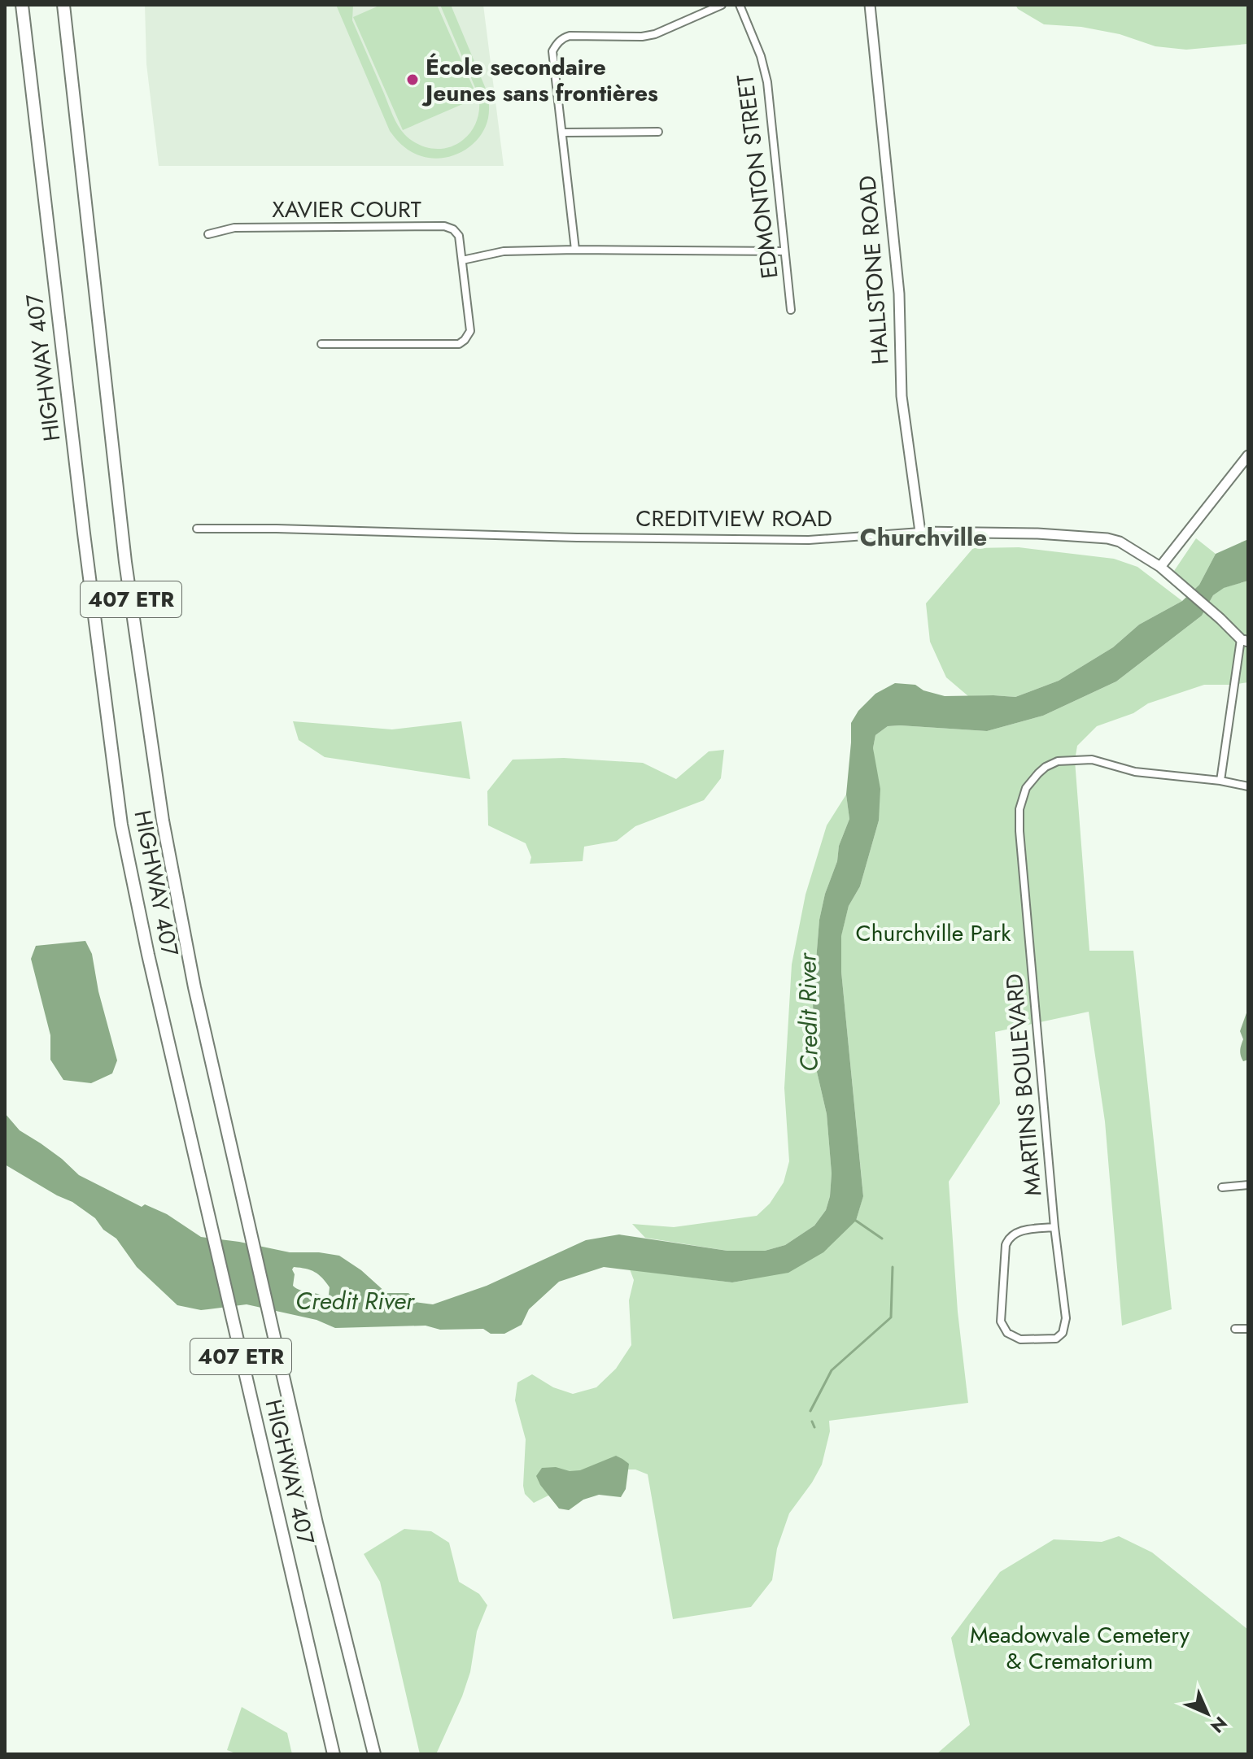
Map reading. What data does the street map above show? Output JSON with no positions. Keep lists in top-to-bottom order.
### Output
{
  "streets": {
    "highway": ["HIGHWAY 407", "407 ETR"],
    "street": [
      "EDMONTON STREET",
      "XAVIER COURT",
      "HALLSTONE ROAD",
      "CREDITVIEW ROAD",
      "MARTINS BOULEVARD"
    ]
  },
  "crossings": [
    ["HALLSTONE ROAD", "CREDITVIEW ROAD"]
  ],
  "districts": ["Churchville"],
  "water": ["Credit River"],
  "parks": ["Churchville Park", "Meadowvale Cemetery & Crematorium"],
  "places": ["École secondaire Jeunes sans frontières"],
  "north": "bottom right"
}
